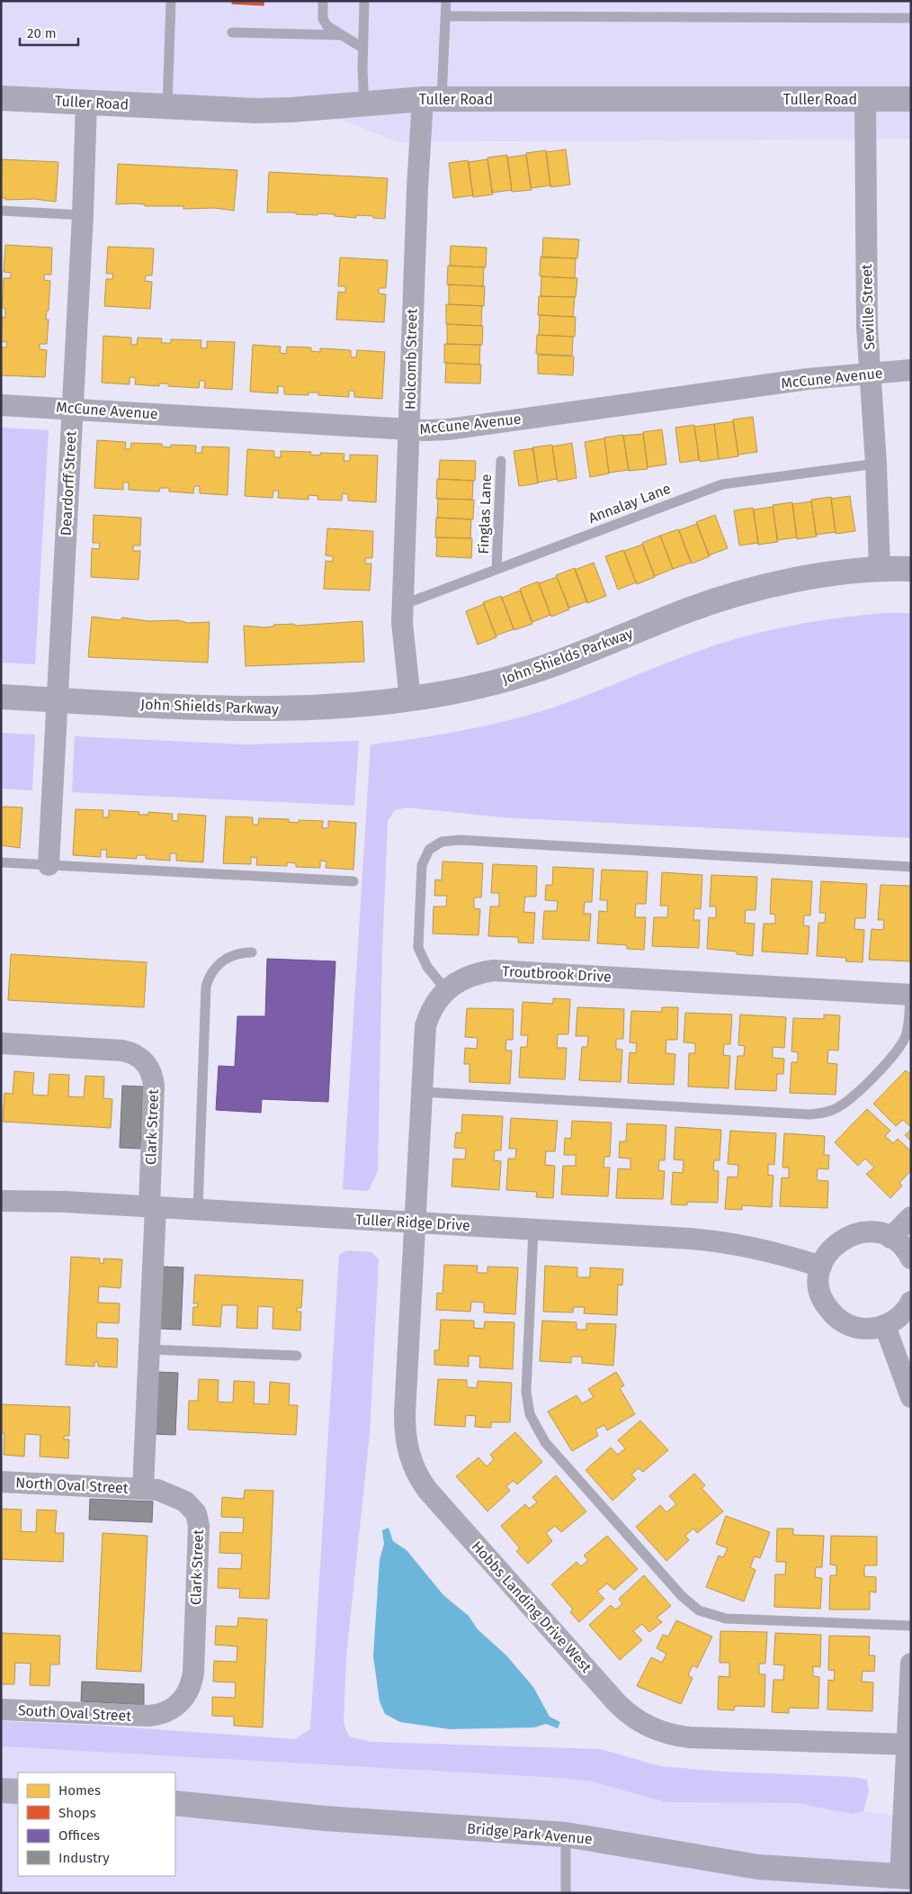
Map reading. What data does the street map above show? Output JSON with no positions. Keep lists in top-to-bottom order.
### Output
{
  "streets": {
    "street": [
      "Tuller Road",
      "Seville Street",
      "Holcomb Street",
      "McCune Avenue",
      "Deardorff Street",
      "John Shields Parkway",
      "Troutbrook Drive",
      "Clark Street",
      "Tuller Ridge Drive",
      "North Oval Street",
      "Hobbs Landing Drive West",
      "South Oval Street",
      "Bridge Park Avenue"
    ],
    "lane": ["Annalay Lane", "Finglas Lane"]
  },
  "crossings": [
    ["Tuller Road", "Seville Street"],
    ["Tuller Road", "Holcomb Street"],
    ["Tuller Road", "Deardorff Street"],
    ["Seville Street", "McCune Avenue"],
    ["Seville Street", "Annalay Lane"],
    ["Seville Street", "John Shields Parkway"],
    ["Holcomb Street", "McCune Avenue"],
    ["Holcomb Street", "Annalay Lane"],
    ["Holcomb Street", "John Shields Parkway"],
    ["McCune Avenue", "Deardorff Street"],
    ["Deardorff Street", "John Shields Parkway"],
    ["Annalay Lane", "Finglas Lane"],
    ["Troutbrook Drive", "Tuller Ridge Drive"],
    ["Troutbrook Drive", "Hobbs Landing Drive West"],
    ["Clark Street", "Tuller Ridge Drive"],
    ["Clark Street", "North Oval Street"],
    ["Clark Street", "South Oval Street"],
    ["Tuller Ridge Drive", "Hobbs Landing Drive West"]
  ],
  "legend": [
    "Homes",
    "Shops",
    "Offices",
    "Industry"
  ],
  "scale_bar": "20 m"
}
